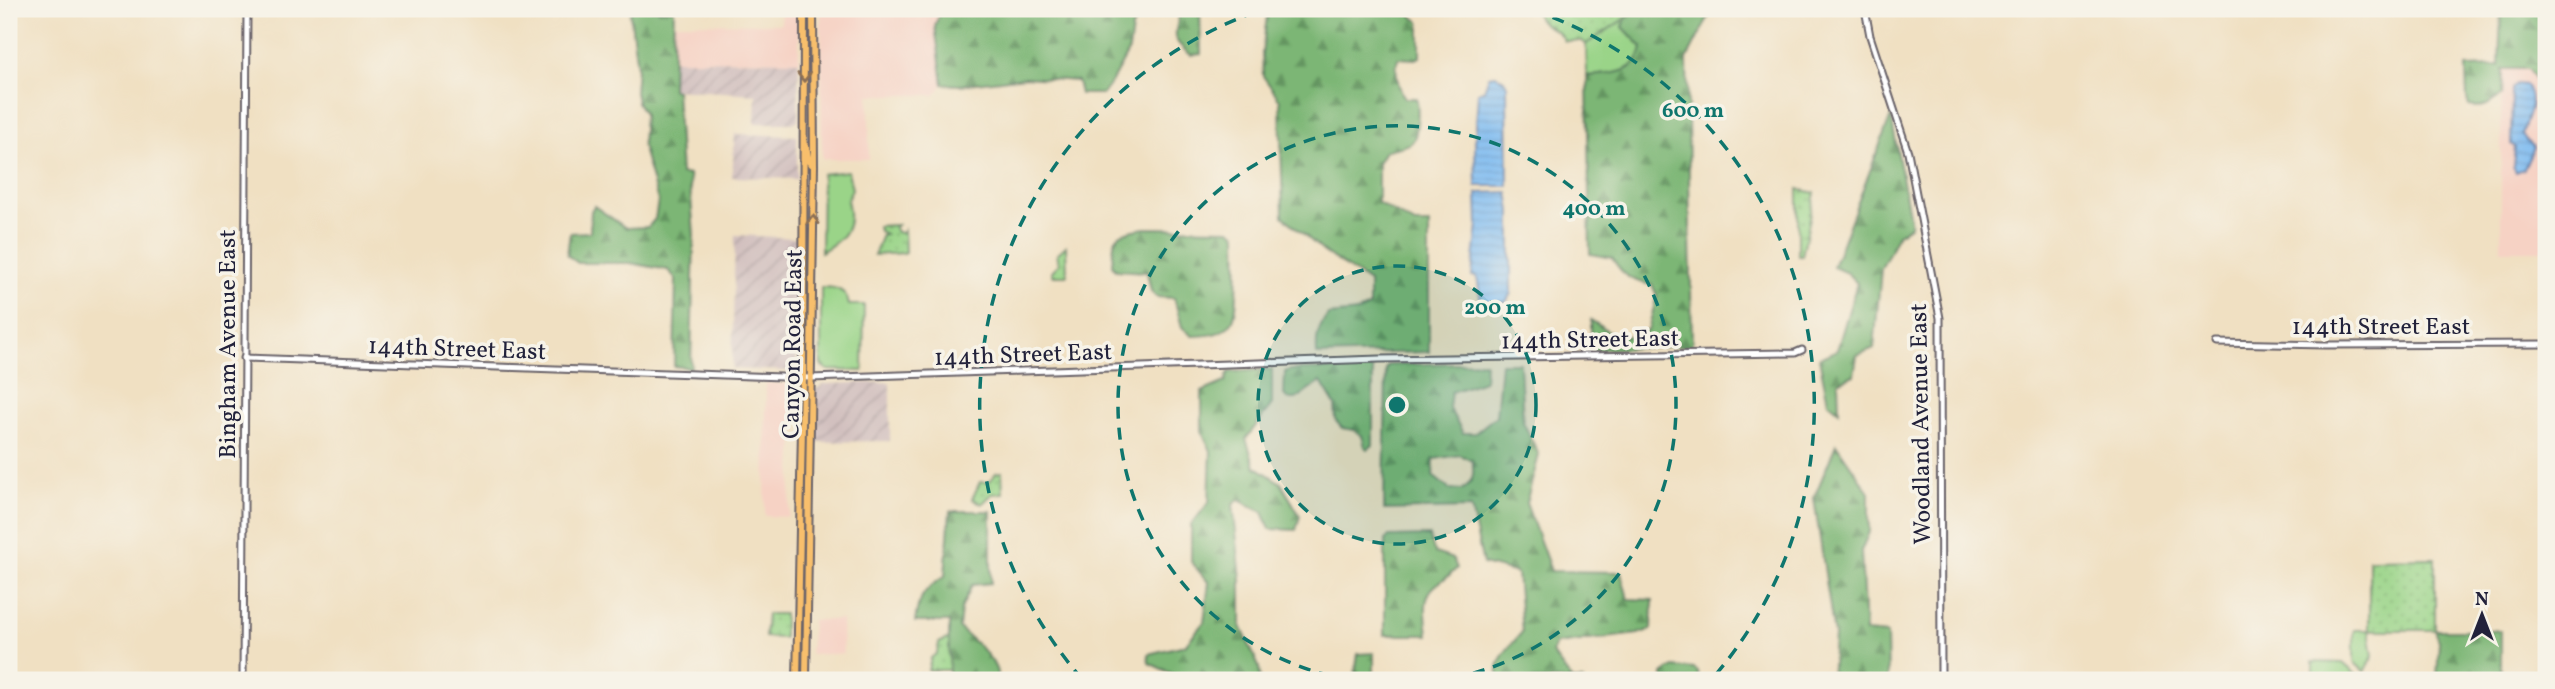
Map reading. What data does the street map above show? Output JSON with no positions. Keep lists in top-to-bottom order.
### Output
{
  "streets": {
    "main road": ["Canyon Road East"],
    "street": ["144th Street East", "Bingham Avenue East", "Woodland Avenue East"]
  },
  "crossings": [
    ["144th Street East", "Bingham Avenue East"],
    ["144th Street East", "Canyon Road East"]
  ],
  "north": "top",
  "rings": ["600 m", "400 m", "200 m"]
}
